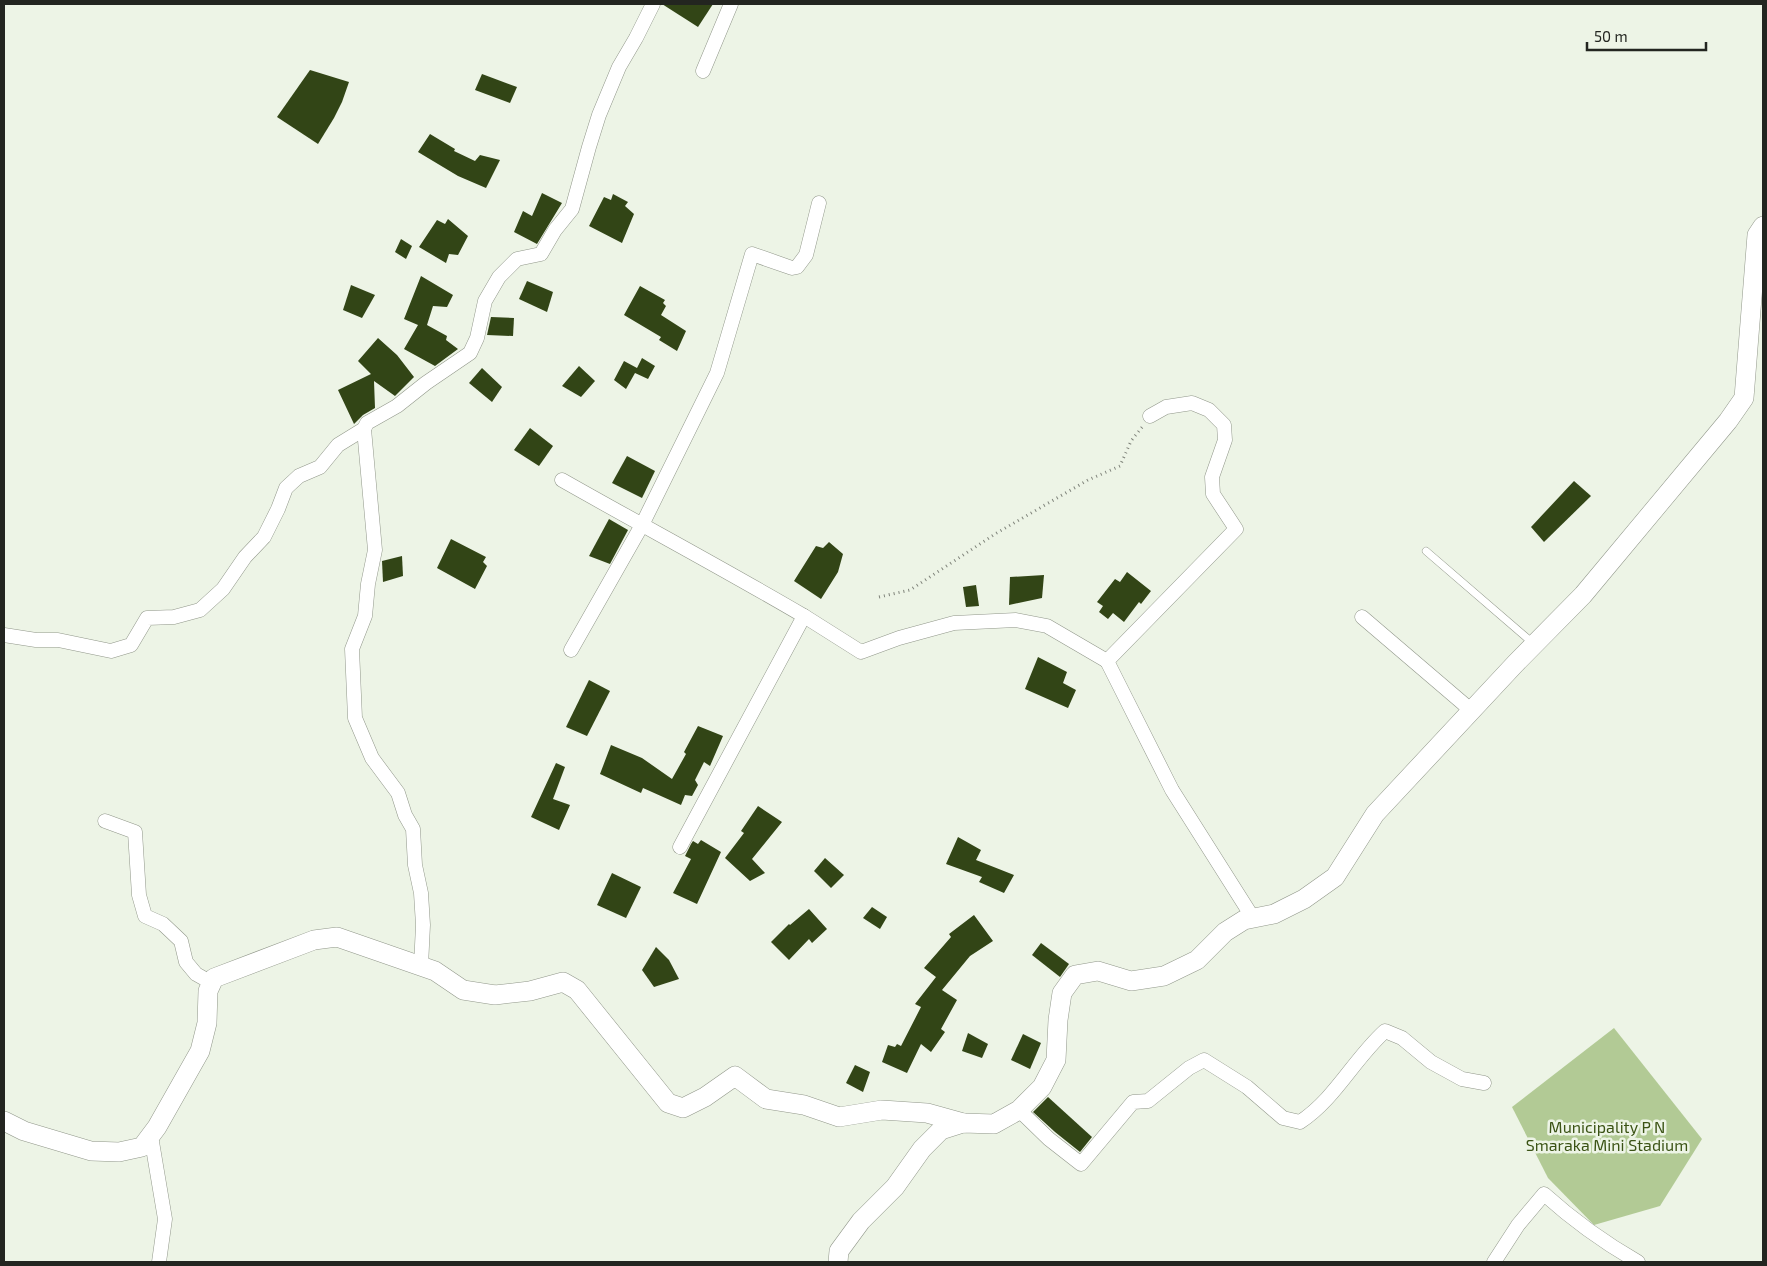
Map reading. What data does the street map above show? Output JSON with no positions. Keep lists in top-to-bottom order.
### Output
{
  "parks": ["Municipality P N Smaraka Mini Stadium"],
  "scale_bar": "50 m"
}
